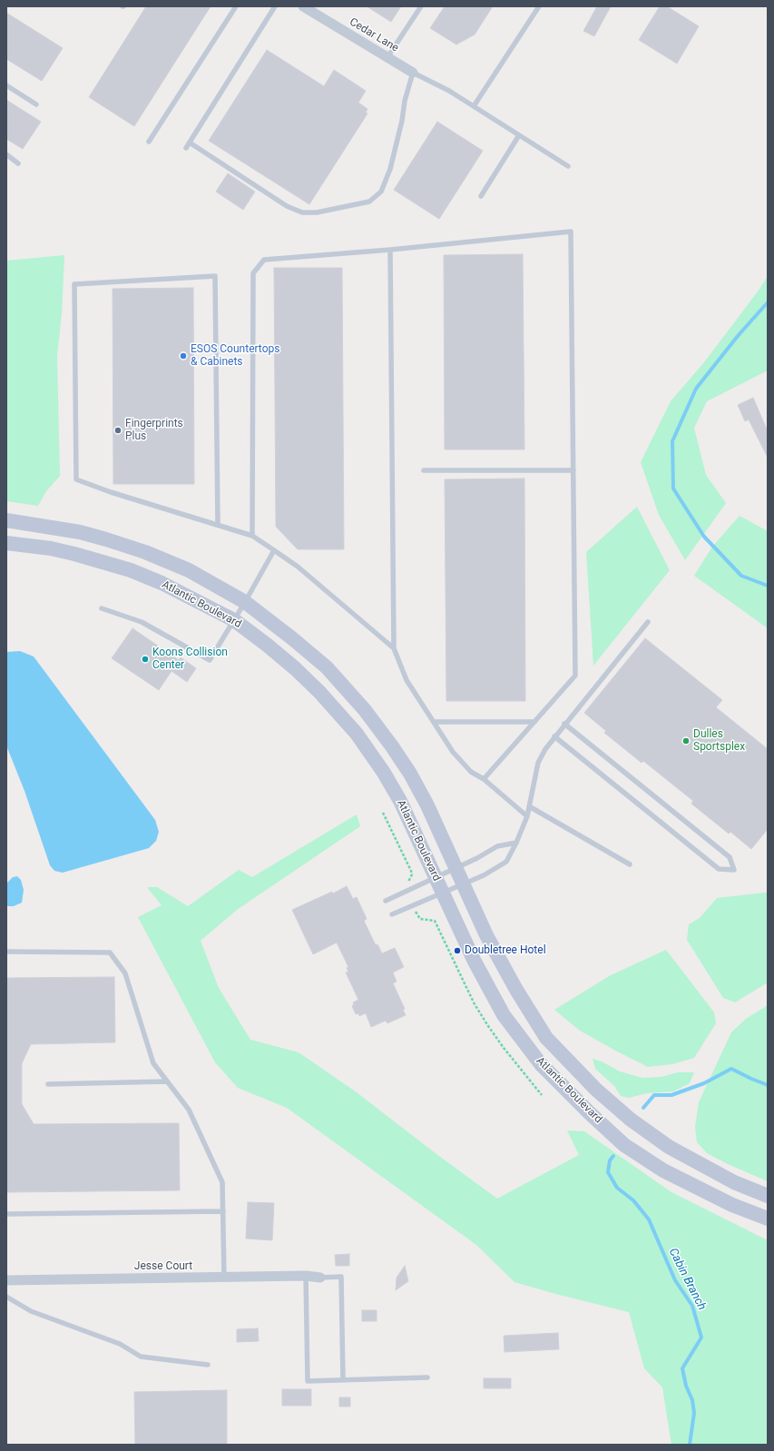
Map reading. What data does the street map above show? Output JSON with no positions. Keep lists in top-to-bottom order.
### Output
{
  "streets": {
    "main road": ["Atlantic Boulevard"],
    "street": ["Cedar Lane", "Jesse Court"]
  },
  "water": ["Cabin Branch"],
  "places": [
    "ESOS Countertops & Cabinets",
    "Fingerprints Plus",
    "Koons Collision Center",
    "Dulles Sportsplex",
    "Doubletree Hotel"
  ]
}
